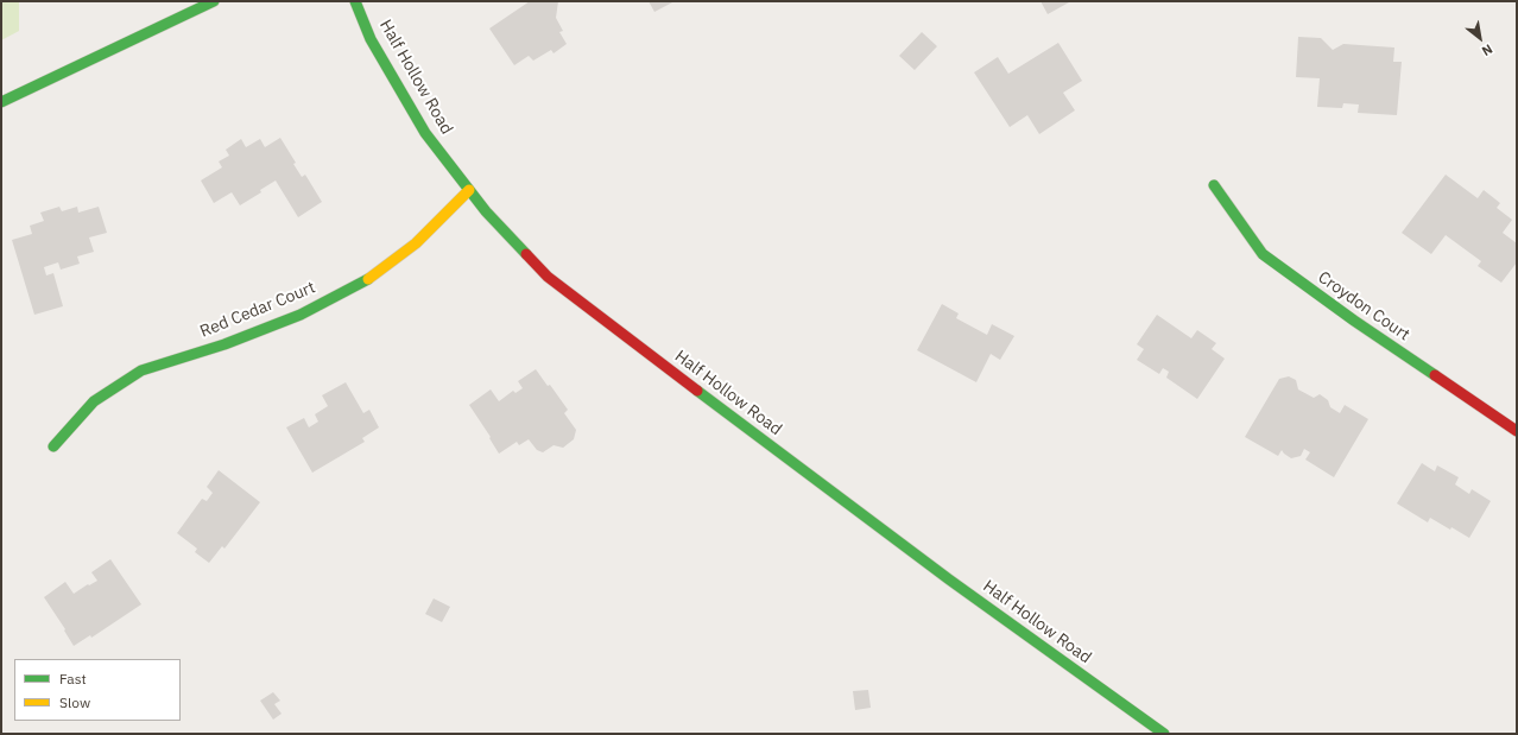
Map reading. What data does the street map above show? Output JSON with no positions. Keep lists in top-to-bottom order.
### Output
{
  "streets": {
    "street": ["Half Hollow Road", "Croydon Court", "Red Cedar Court"]
  },
  "crossings": [
    ["Half Hollow Road", "Red Cedar Court"]
  ],
  "legend": ["Fast", "Slow"],
  "north": "bottom right"
}
